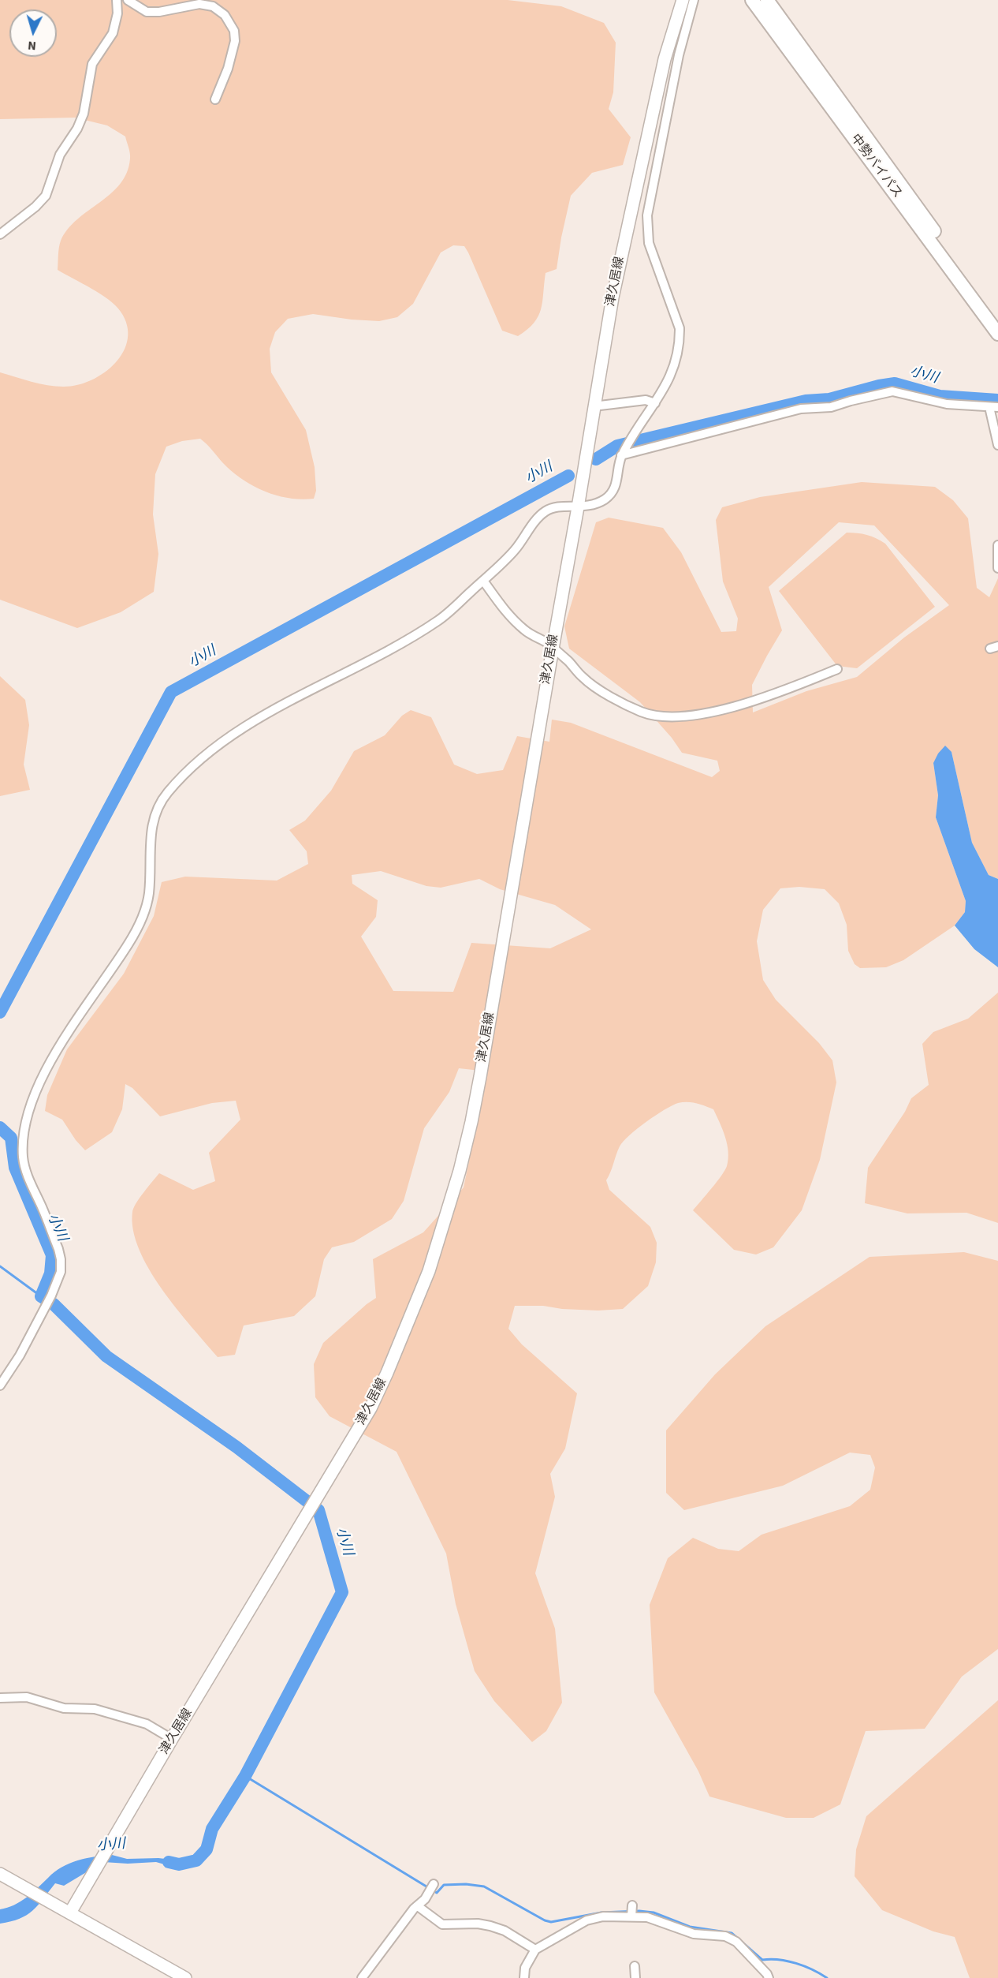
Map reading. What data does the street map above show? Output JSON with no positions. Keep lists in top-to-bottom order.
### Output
{
  "streets": {
    "highway": ["中勢バイパス"],
    "main road": ["津久居線"]
  },
  "water": ["小川"],
  "north": "bottom"
}
